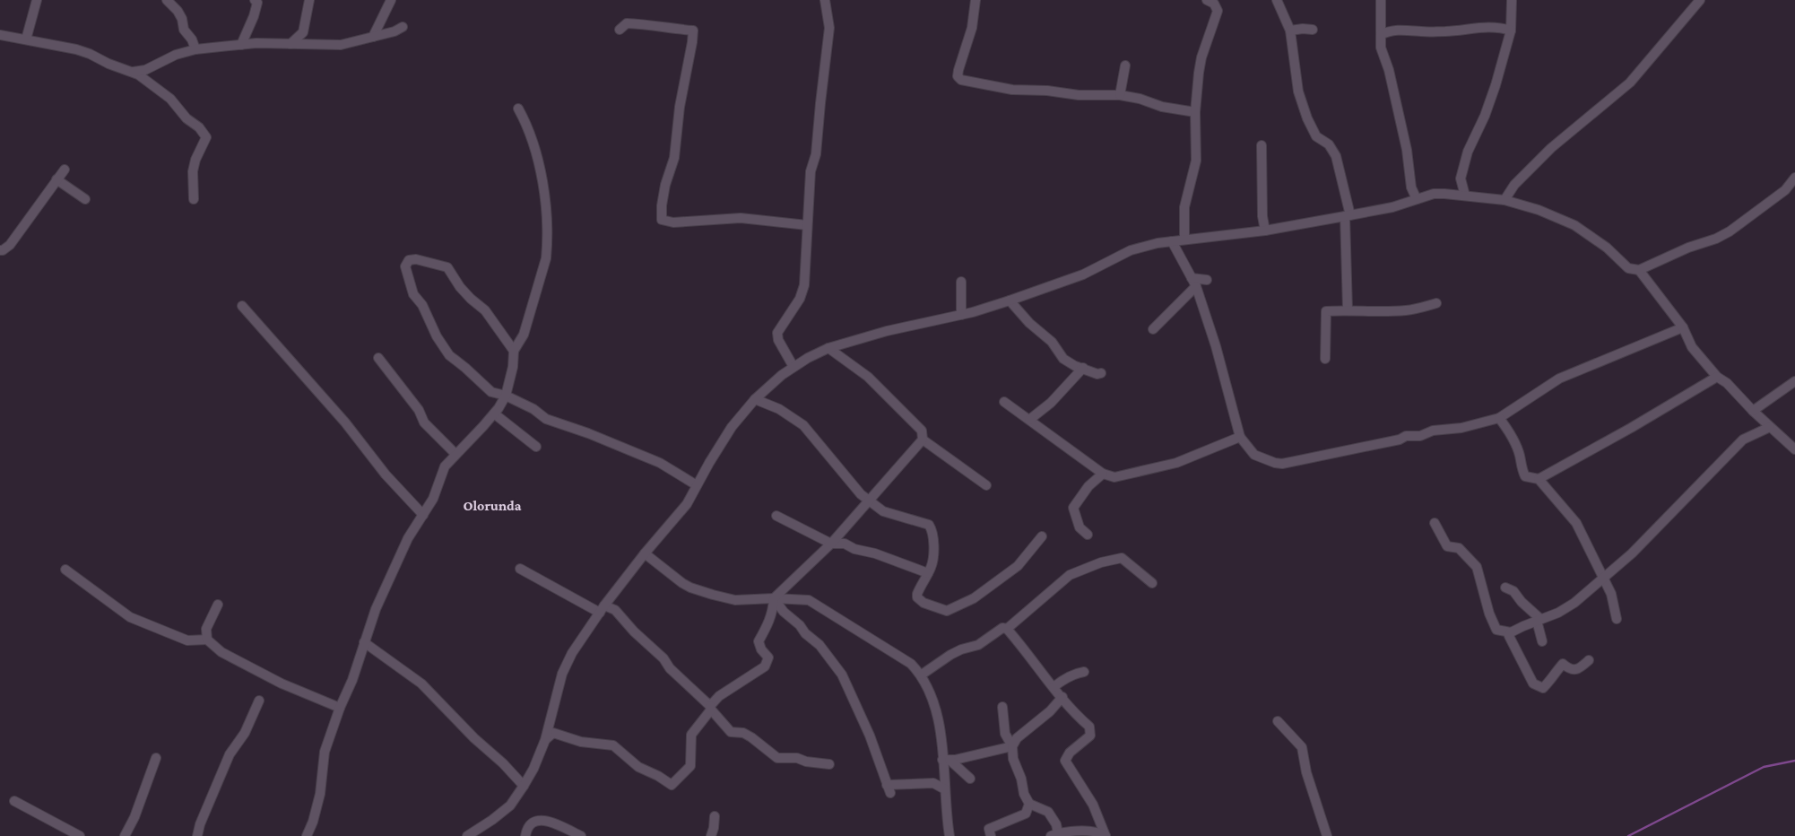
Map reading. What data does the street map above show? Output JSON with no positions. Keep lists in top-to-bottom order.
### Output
{
  "districts": ["Olorunda"]
}
